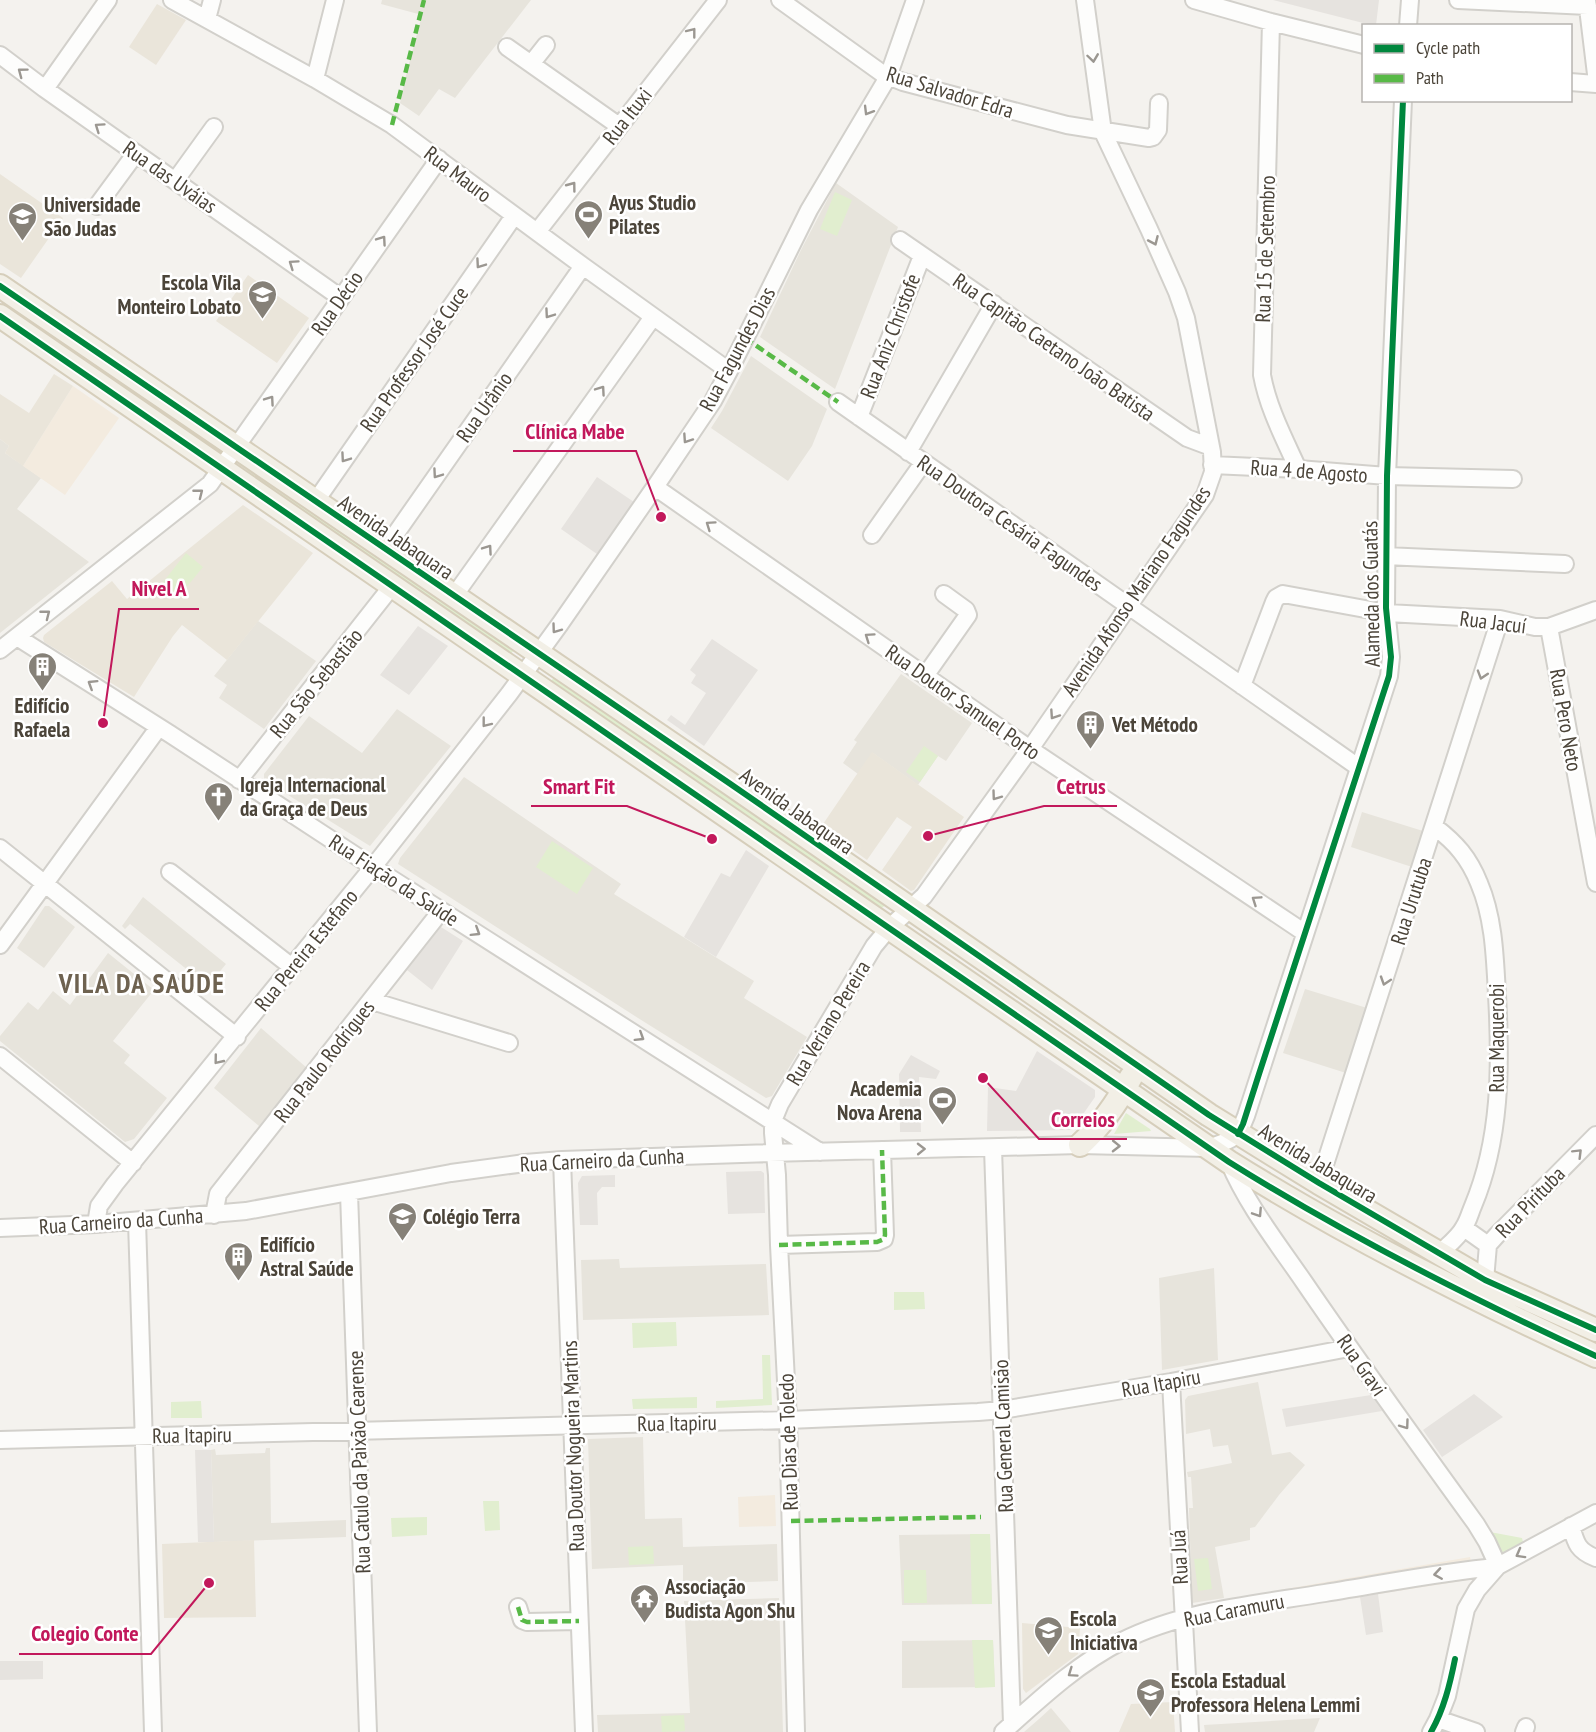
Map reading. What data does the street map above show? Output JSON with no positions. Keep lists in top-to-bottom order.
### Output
{
  "streets": {
    "main road": ["Avenida Jabaquara"],
    "street": [
      "Rua Salvador Edra",
      "Rua Ituxi",
      "Rua Mauro",
      "Rua das Uváias",
      "Rua 15 de Setembro",
      "Rua Décio",
      "Rua Aniz Christofe",
      "Rua Capitão Caetano João Batista",
      "Rua Fagundes Dias",
      "Rua Professor José Cuce",
      "Rua Urânio",
      "Rua 4 de Agosto",
      "Rua Doutora Cesária Fagundes",
      "Avenida Afonso Mariano Fagundes",
      "Alameda dos Guatás",
      "Rua Jacuí",
      "Rua São Sebastião",
      "Rua Doutor Samuel Porto",
      "Rua Pero Neto",
      "Rua Fiação da Saúde",
      "Rua Urutuba",
      "Rua Pereira Estefano",
      "Rua Veriano Pereira",
      "Rua Maquerobi",
      "Rua Paulo Rodrigues",
      "Rua Carneiro da Cunha",
      "Rua Pirituba",
      "Rua Gravi",
      "Rua Itapiru",
      "Rua General Camisão",
      "Rua Dias de Toledo",
      "Rua Doutor Nogueira Martins",
      "Rua Catulo da Paixão Cearense",
      "Rua Juá",
      "Rua Caramuru"
    ]
  },
  "crossings": [
    ["Rua Salvador Edra", "Rua Fagundes Dias"],
    ["Rua Salvador Edra", "Avenida Afonso Mariano Fagundes"],
    ["Rua Ituxi", "Rua Mauro"],
    ["Rua Mauro", "Rua Décio"],
    ["Rua Mauro", "Rua Fagundes Dias"],
    ["Rua Mauro", "Rua Professor José Cuce"],
    ["Rua Mauro", "Rua Urânio"],
    ["Rua das Uváias", "Rua Décio"],
    ["Rua 15 de Setembro", "Rua 4 de Agosto"],
    ["Rua Décio", "Avenida Jabaquara"],
    ["Rua Décio", "Rua Fiação da Saúde"],
    ["Rua Aniz Christofe", "Rua Capitão Caetano João Batista"],
    ["Rua Aniz Christofe", "Rua Doutora Cesária Fagundes"],
    ["Rua Capitão Caetano João Batista", "Avenida Afonso Mariano Fagundes"],
    ["Rua Fagundes Dias", "Avenida Jabaquara"],
    ["Rua Fagundes Dias", "Rua Doutor Samuel Porto"],
    ["Rua Fagundes Dias", "Rua Pereira Estefano"],
    ["Rua Professor José Cuce", "Avenida Jabaquara"],
    ["Rua Urânio", "Avenida Jabaquara"],
    ["Rua 4 de Agosto", "Avenida Afonso Mariano Fagundes"],
    ["Rua 4 de Agosto", "Alameda dos Guatás"],
    ["Rua Doutora Cesária Fagundes", "Avenida Afonso Mariano Fagundes"],
    ["Rua Doutora Cesária Fagundes", "Alameda dos Guatás"],
    ["Rua Doutora Cesária Fagundes", "Rua Jacuí"],
    ["Avenida Jabaquara", "Avenida Afonso Mariano Fagundes"],
    ["Avenida Jabaquara", "Alameda dos Guatás"],
    ["Avenida Jabaquara", "Rua São Sebastião"],
    ["Avenida Jabaquara", "Rua Urutuba"],
    ["Avenida Jabaquara", "Rua Pereira Estefano"],
    ["Avenida Jabaquara", "Rua Veriano Pereira"],
    ["Avenida Jabaquara", "Rua Maquerobi"],
    ["Avenida Jabaquara", "Rua Carneiro da Cunha"],
    ["Avenida Jabaquara", "Rua Pirituba"],
    ["Avenida Jabaquara", "Rua Gravi"],
    ["Avenida Afonso Mariano Fagundes", "Rua Doutor Samuel Porto"],
    ["Avenida Afonso Mariano Fagundes", "Rua Veriano Pereira"],
    ["Alameda dos Guatás", "Rua Jacuí"],
    ["Alameda dos Guatás", "Rua Doutor Samuel Porto"],
    ["Rua Jacuí", "Rua Pero Neto"],
    ["Rua Jacuí", "Rua Urutuba"],
    ["Rua São Sebastião", "Rua Fiação da Saúde"],
    ["Rua Fiação da Saúde", "Rua Pereira Estefano"],
    ["Rua Fiação da Saúde", "Rua Veriano Pereira"],
    ["Rua Fiação da Saúde", "Rua Paulo Rodrigues"],
    ["Rua Urutuba", "Rua Maquerobi"],
    ["Rua Pereira Estefano", "Rua Carneiro da Cunha"],
    ["Rua Veriano Pereira", "Rua Carneiro da Cunha"],
    ["Rua Paulo Rodrigues", "Rua Carneiro da Cunha"],
    ["Rua Carneiro da Cunha", "Rua General Camisão"],
    ["Rua Carneiro da Cunha", "Rua Dias de Toledo"],
    ["Rua Carneiro da Cunha", "Rua Doutor Nogueira Martins"],
    ["Rua Carneiro da Cunha", "Rua Catulo da Paixão Cearense"],
    ["Rua Gravi", "Rua Itapiru"],
    ["Rua Gravi", "Rua Caramuru"],
    ["Rua Itapiru", "Rua General Camisão"],
    ["Rua Itapiru", "Rua Dias de Toledo"],
    ["Rua Itapiru", "Rua Doutor Nogueira Martins"],
    ["Rua Itapiru", "Rua Catulo da Paixão Cearense"],
    ["Rua Itapiru", "Rua Juá"],
    ["Rua General Camisão", "Rua Caramuru"],
    ["Rua Juá", "Rua Caramuru"]
  ],
  "one_way": [
    "Rua Ituxi",
    "Rua das Uváias",
    "Rua Décio",
    "Rua Professor José Cuce",
    "Avenida Afonso Mariano Fagundes",
    "Rua Doutor Samuel Porto",
    "Rua Urutuba",
    "Rua Pereira Estefano",
    "Rua Pirituba",
    "Rua Gravi",
    "Rua Caramuru"
  ],
  "districts": ["VILA DA SAÚDE"],
  "places": {
    "sports": ["Ayus Studio Pilates", "Academia Nova Arena"],
    "school or university": [
      "Universidade São Judas",
      "Escola Vila Monteiro Lobato",
      "Colégio Terra",
      "Escola Iniciativa",
      "Escola Estadual Professora Helena Lemmi"
    ],
    "other": [
      "Clínica Mabe",
      "Nivel A",
      "Cetrus",
      "Smart Fit",
      "Correios",
      "Colegio Conte"
    ],
    "building": ["Edifício Rafaela", "Vet Método", "Edifício Astral Saúde"],
    "church": ["Igreja Internacional da Graça de Deus"],
    "temple": ["Associação Budista Agon Shu"]
  },
  "legend": ["Cycle path", "Path"]
}
